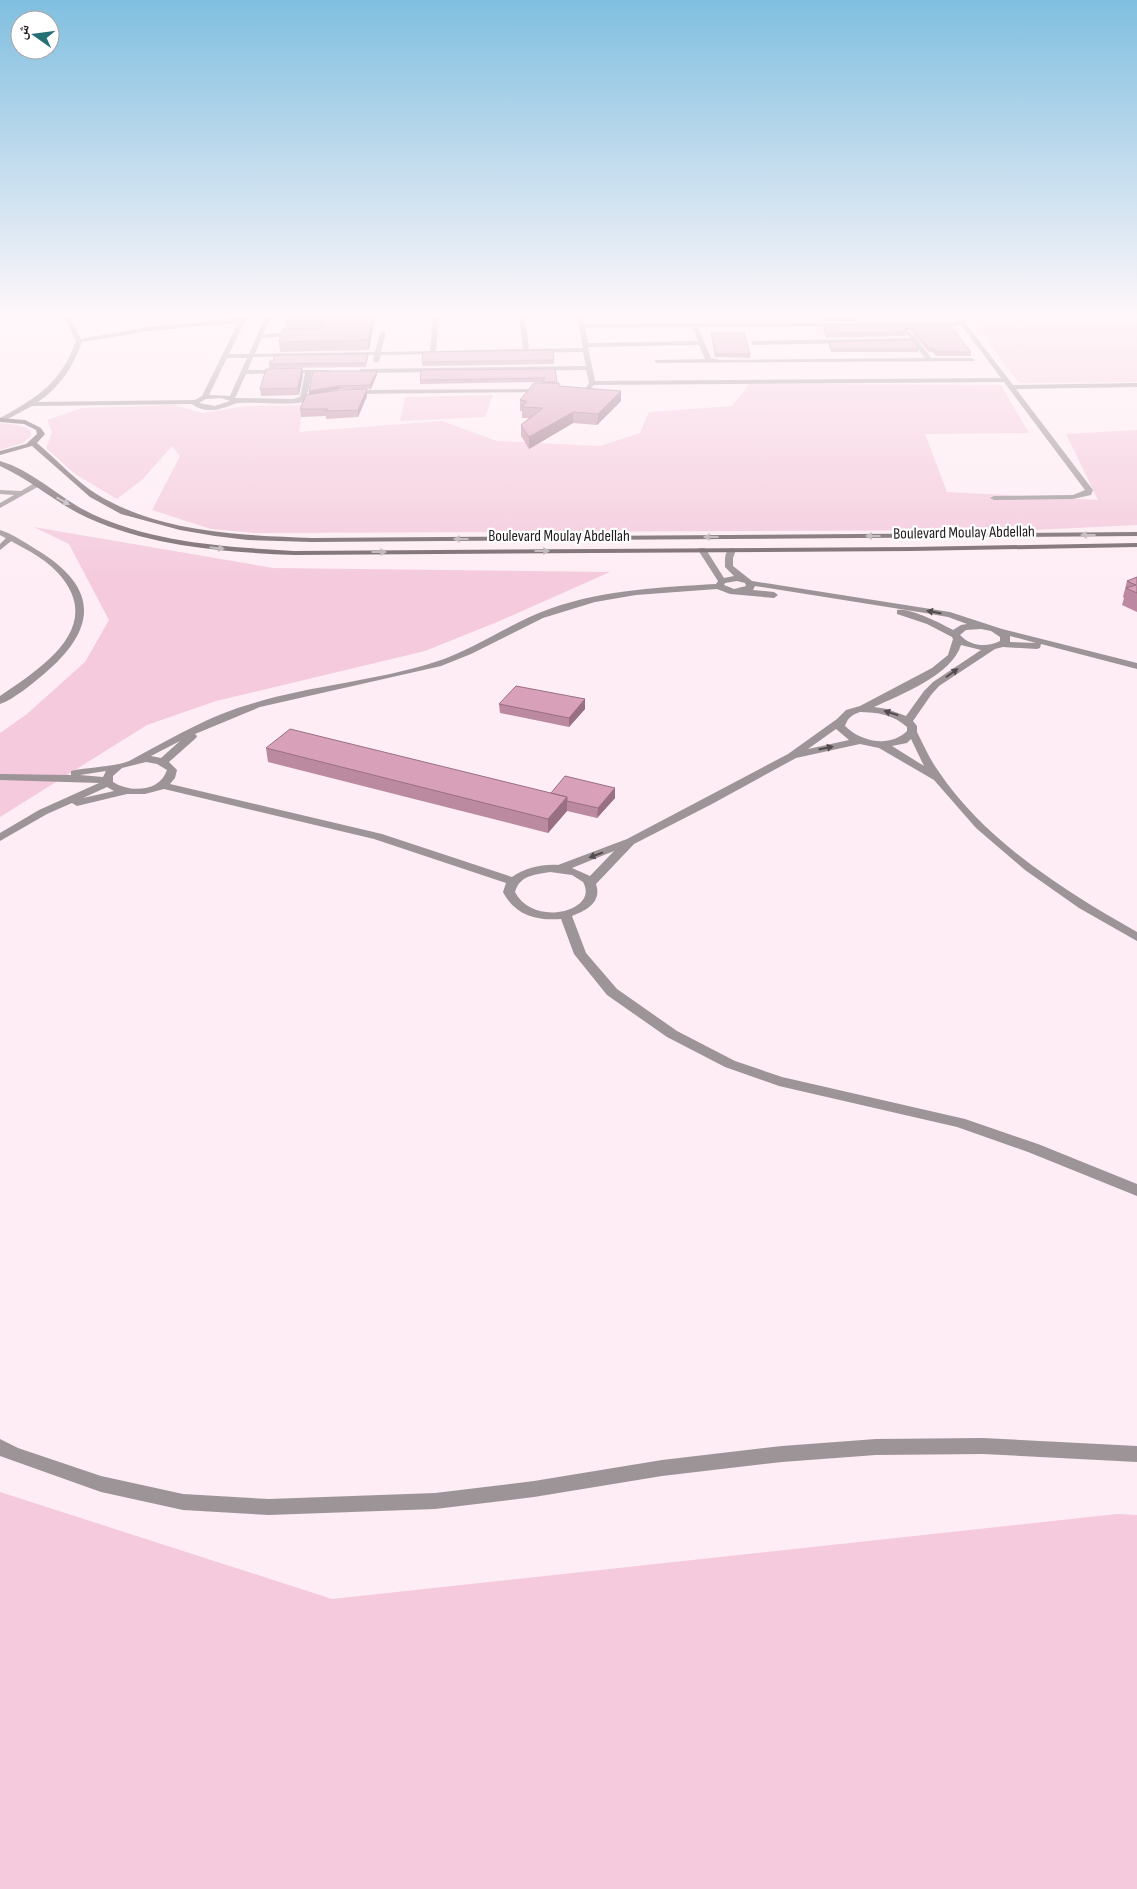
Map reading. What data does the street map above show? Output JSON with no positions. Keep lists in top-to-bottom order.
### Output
{
  "streets": {
    "main road": ["Boulevard Moulay Abdellah"]
  },
  "north": "left"
}
